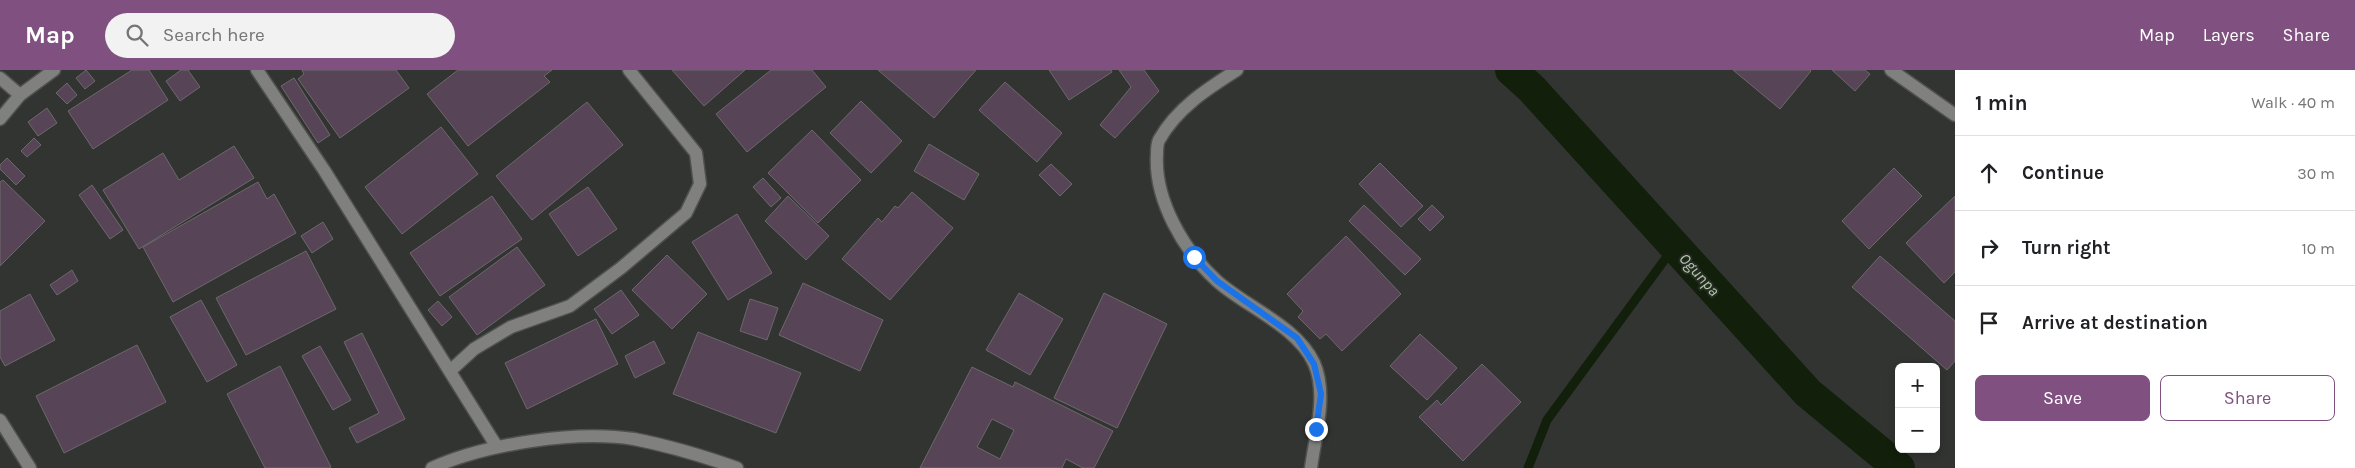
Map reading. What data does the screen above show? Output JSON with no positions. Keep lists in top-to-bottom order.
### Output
{
  "water": ["Ogunpa"],
  "page": {
    "header": "Map",
    "search": "Search here",
    "nav": ["Map", "Layers", "Share"],
    "heading": ["1 min", "Walk · 40 m"],
    "list": [
      ["Continue", "30 m"],
      ["Turn right", "10 m"],
      "Arrive at destination"
    ],
    "buttons": ["Save", "Share"],
    "map_buttons": ["+", "−"]
  }
}
